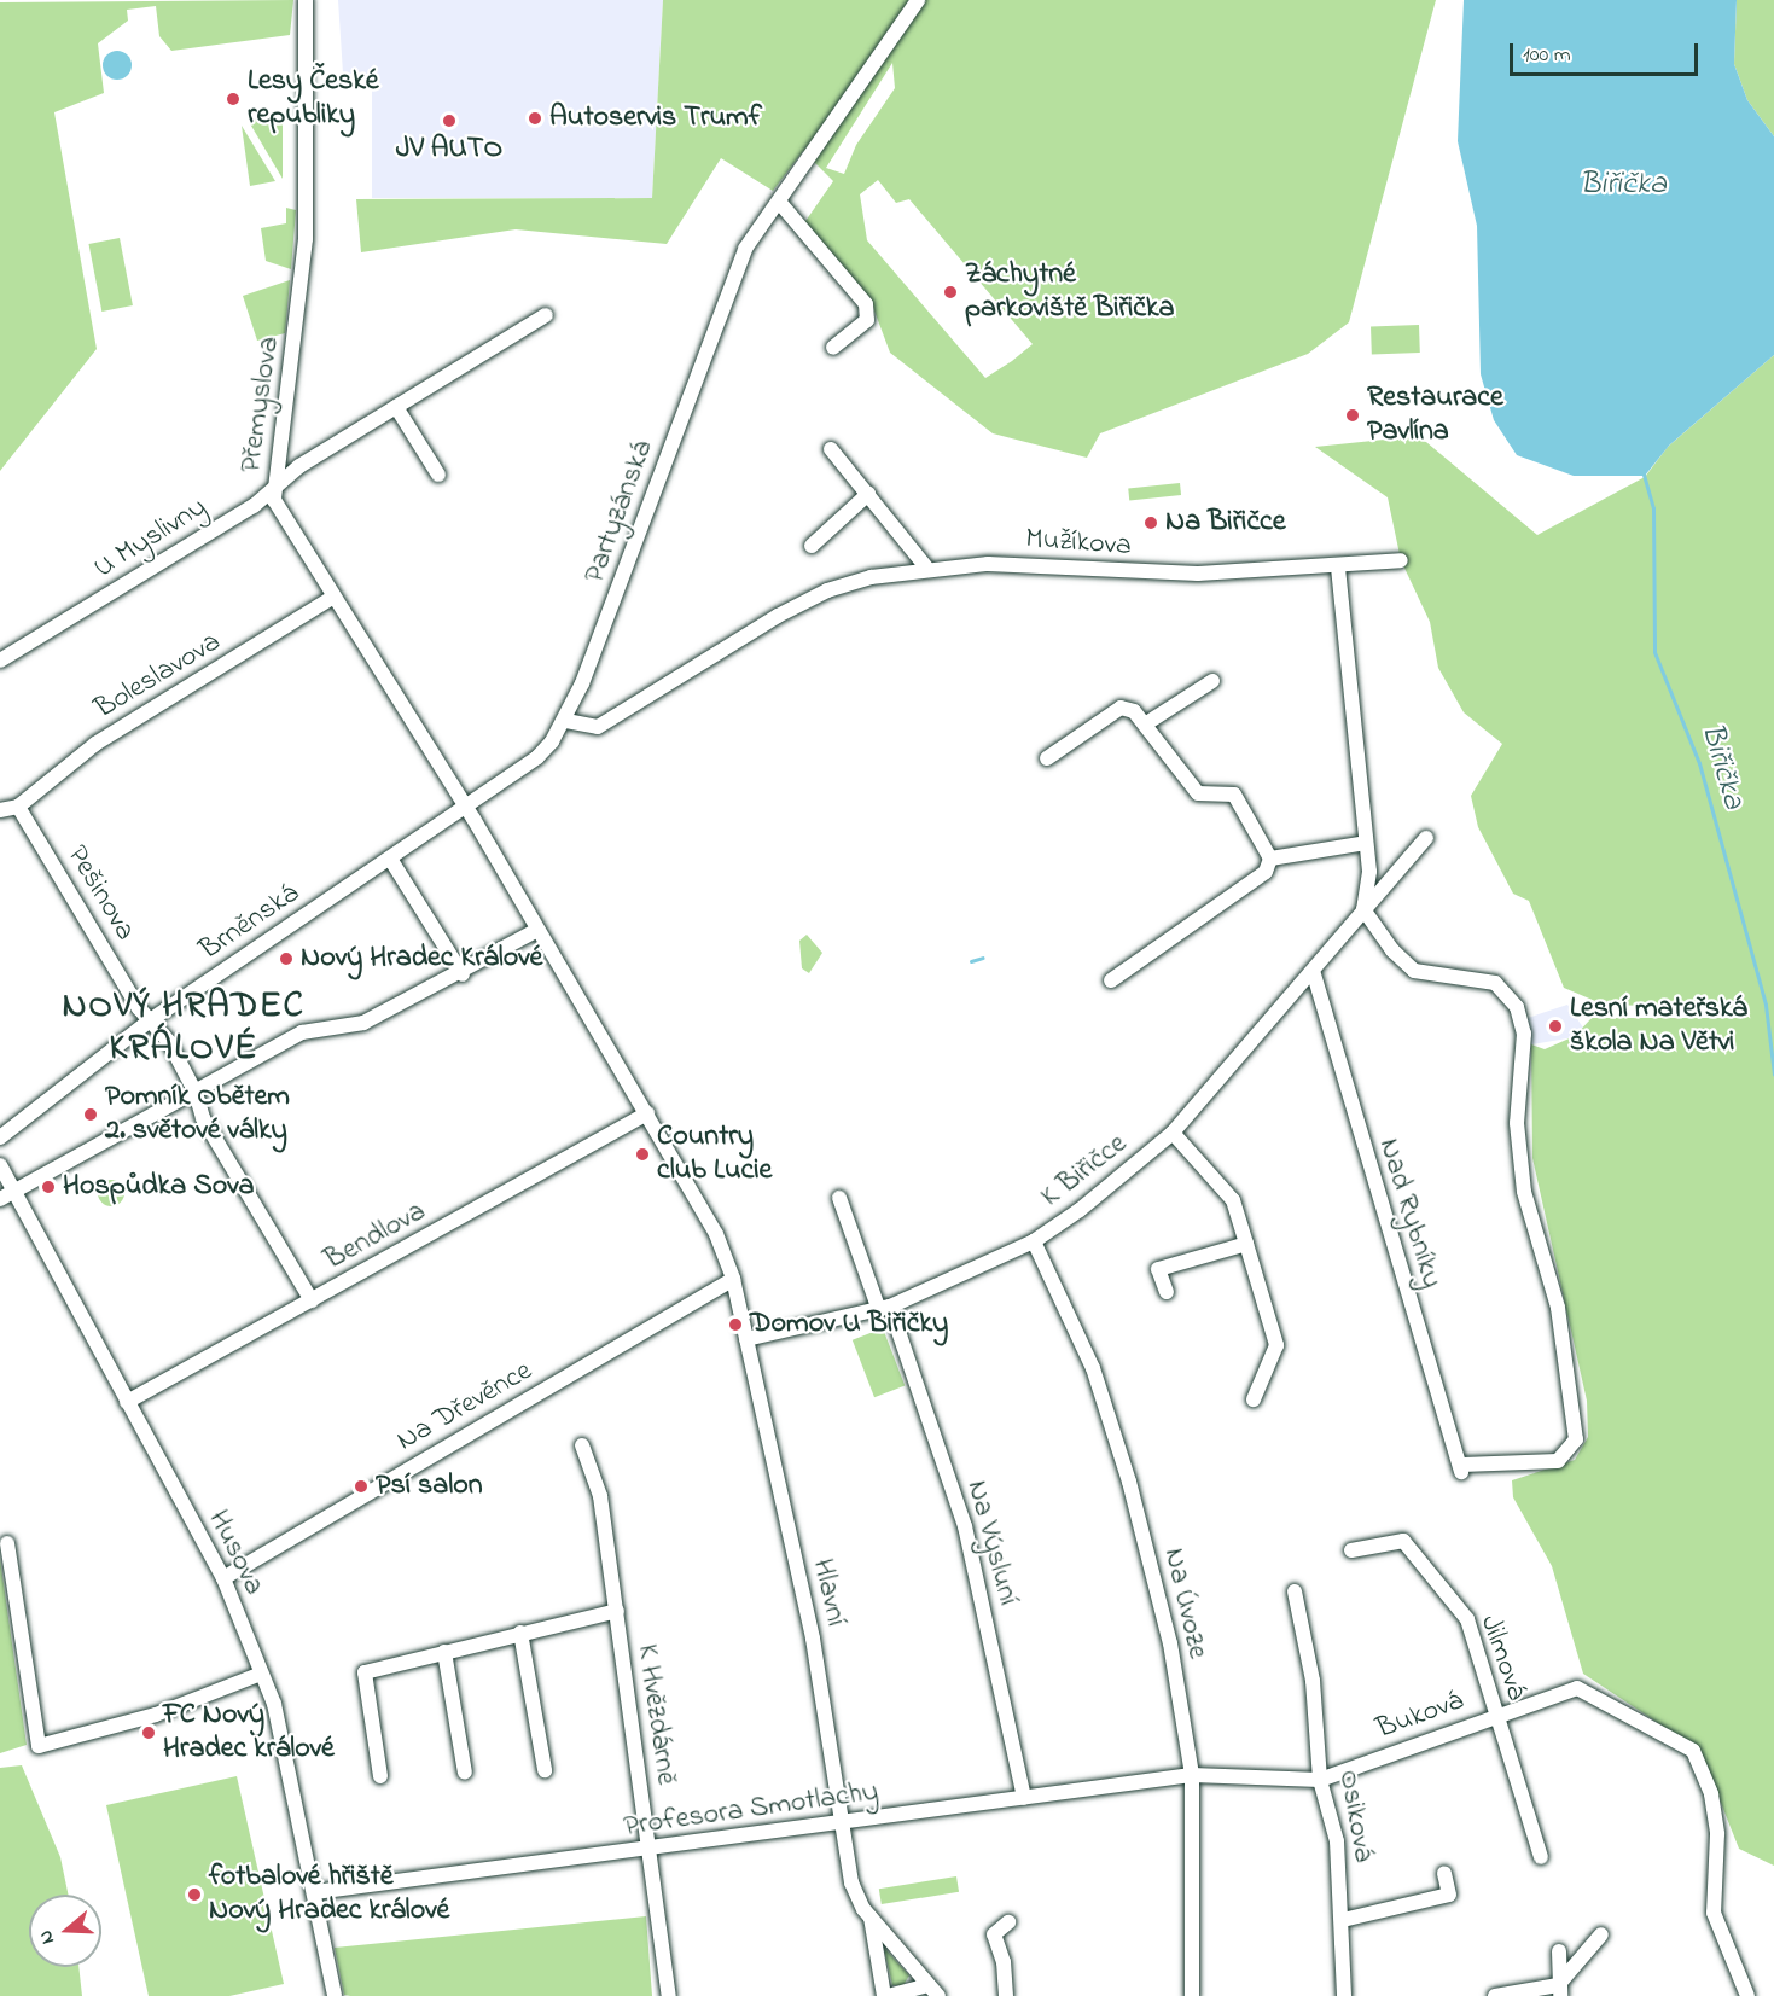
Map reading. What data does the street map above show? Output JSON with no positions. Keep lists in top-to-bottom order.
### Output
{
  "streets": {
    "street": [
      "Přemyslova",
      "Partyzánská",
      "U Myslivny",
      "Mužíkova",
      "Boleslavova",
      "Pešinova",
      "Brněnská",
      "K Biřičce",
      "Nad Rybníky",
      "Bendlova",
      "Na Dřevěnce",
      "Na Výsluní",
      "Husova",
      "Hlavní",
      "Na Úvoze",
      "Jilmová",
      "K Hvězdárně",
      "Buková",
      "Profesora Smotlachy",
      "Osiková"
    ]
  },
  "crossings": [
    ["Přemyslova", "Partyzánská"],
    ["Přemyslova", "U Myslivny"],
    ["Přemyslova", "Boleslavova"],
    ["Přemyslova", "Brněnská"],
    ["Přemyslova", "Bendlova"],
    ["Přemyslova", "Hlavní"],
    ["Partyzánská", "Mužíkova"],
    ["Partyzánská", "Brněnská"],
    ["Boleslavova", "Pešinova"],
    ["Pešinova", "Brněnská"],
    ["Pešinova", "Bendlova"],
    ["K Biřičce", "Nad Rybníky"],
    ["K Biřičce", "Na Výsluní"],
    ["K Biřičce", "Hlavní"],
    ["K Biřičce", "Na Úvoze"],
    ["Bendlova", "Husova"],
    ["Bendlova", "Hlavní"],
    ["Na Dřevěnce", "Husova"],
    ["Na Dřevěnce", "Hlavní"],
    ["Na Výsluní", "Profesora Smotlachy"],
    ["Husova", "Profesora Smotlachy"],
    ["Hlavní", "Profesora Smotlachy"],
    ["Na Úvoze", "Buková"],
    ["Na Úvoze", "Profesora Smotlachy"],
    ["Jilmová", "Buková"],
    ["K Hvězdárně", "Profesora Smotlachy"],
    ["Buková", "Profesora Smotlachy"],
    ["Buková", "Osiková"]
  ],
  "districts": ["NOVÝ HRADEC KRÁLOVÉ"],
  "water": ["Biřička"],
  "places": [
    "Lesy České republiky",
    "Autoservis Trumf",
    "JV AUTO",
    "Záchytné parkoviště Biřička",
    "Restaurace Pavlína",
    "Na Biřičce",
    "Nový Hradec Králové",
    "Lesní mateřská škola Na Větvi",
    "Pomník Obětem 2. světové války",
    "Country club Lucie",
    "Hospůdka Sova",
    "Domov U Biřičky",
    "Psí salon",
    "FC Nový Hradec králové",
    "fotbalové hřiště Nový Hradec králové"
  ],
  "scale_bar": "100 m",
  "north": "left"
}
